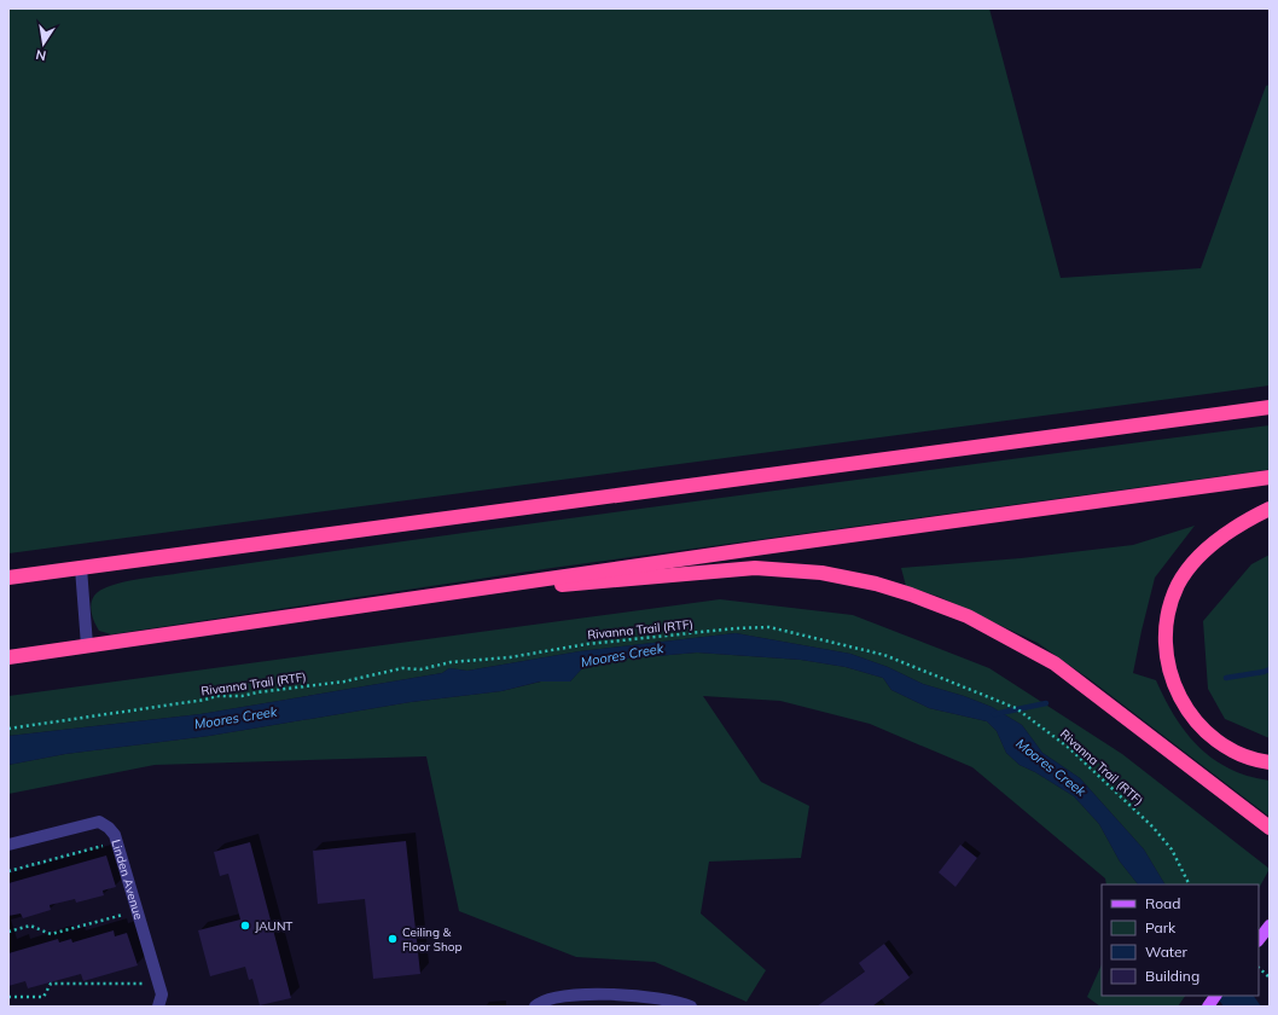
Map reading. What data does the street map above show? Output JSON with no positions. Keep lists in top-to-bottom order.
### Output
{
  "streets": {
    "street": ["Linden Avenue"],
    "path": ["Rivanna Trail (RTF)"]
  },
  "water": ["Moores Creek"],
  "places": ["JAUNT", "Ceiling & Floor Shop"],
  "legend": [
    "Road",
    "Park",
    "Water",
    "Building"
  ],
  "north": "bottom"
}
